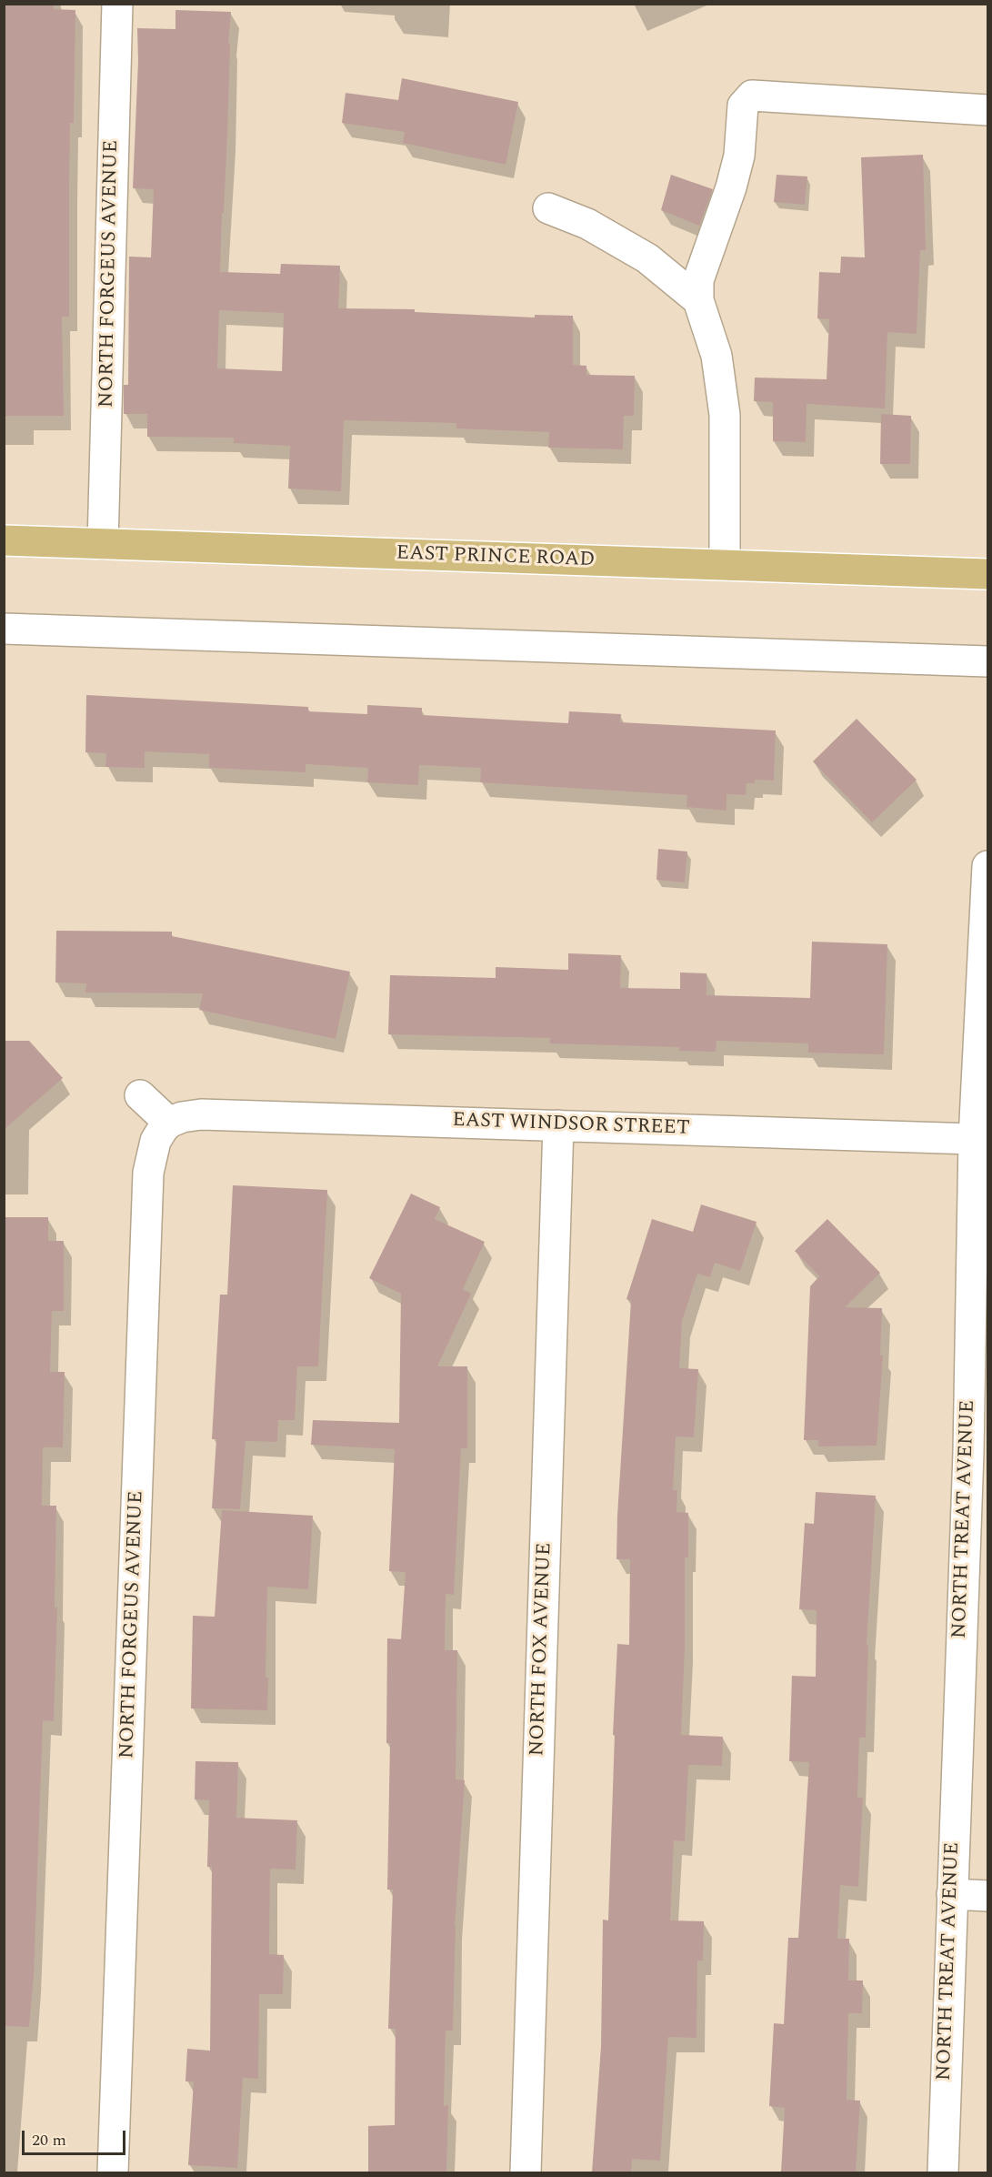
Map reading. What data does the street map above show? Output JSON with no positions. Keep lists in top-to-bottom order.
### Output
{
  "streets": {
    "main road": ["EAST PRINCE ROAD"],
    "street": [
      "NORTH FORGEUS AVENUE",
      "EAST WINDSOR STREET",
      "NORTH TREAT AVENUE",
      "NORTH FOX AVENUE"
    ]
  },
  "crossings": [
    ["NORTH FORGEUS AVENUE", "EAST PRINCE ROAD"],
    ["NORTH FORGEUS AVENUE", "EAST WINDSOR STREET"],
    ["EAST WINDSOR STREET", "NORTH TREAT AVENUE"],
    ["EAST WINDSOR STREET", "NORTH FOX AVENUE"]
  ],
  "scale_bar": "20 m"
}
